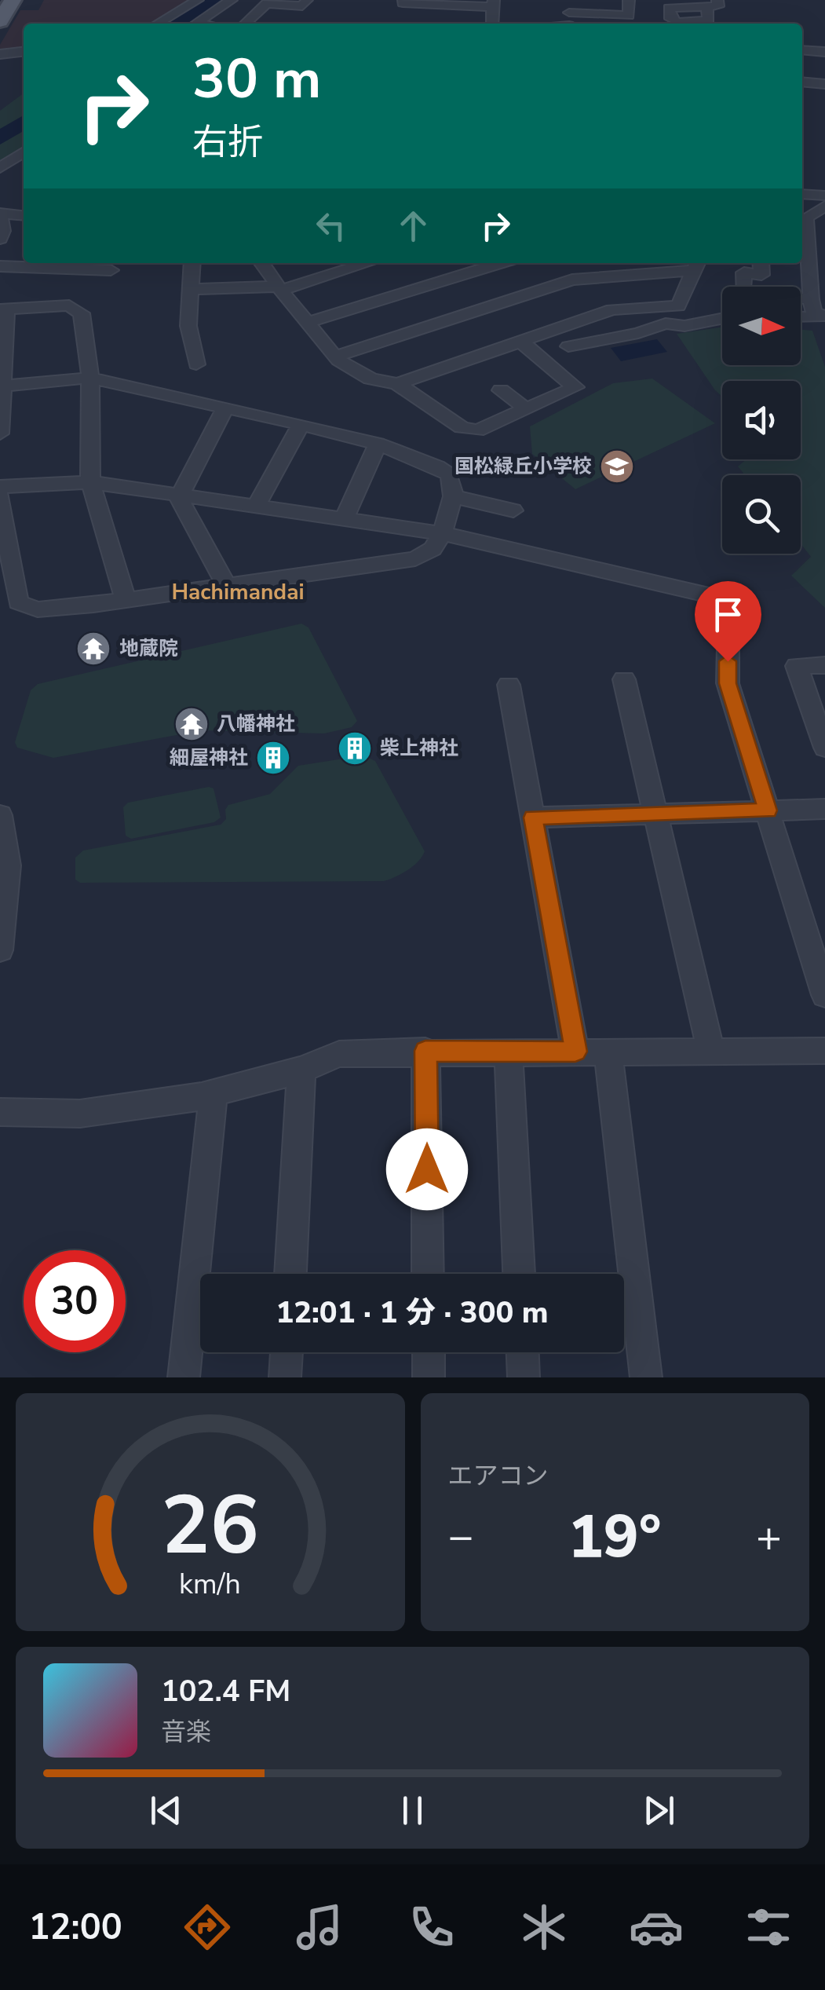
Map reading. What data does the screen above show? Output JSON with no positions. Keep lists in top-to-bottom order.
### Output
{
  "districts": ["Hachimandai"],
  "places": {
    "school or university": ["国松緑丘小学校"],
    "temple": ["地蔵院", "八幡神社"],
    "building": ["柴上神社", "細屋神社"]
  },
  "north": "right",
  "page": {
    "turn": ["30 m", "右折"],
    "limit": "30",
    "trip": "12:01 · 1 分 · 300 m",
    "tile": "エアコン",
    "heat": ["−", "19°", "+"],
    "song": ["102.4 FM", "音楽"],
    "tabs": "12:00",
    "gauge": ["26", "km/h"]
  }
}
